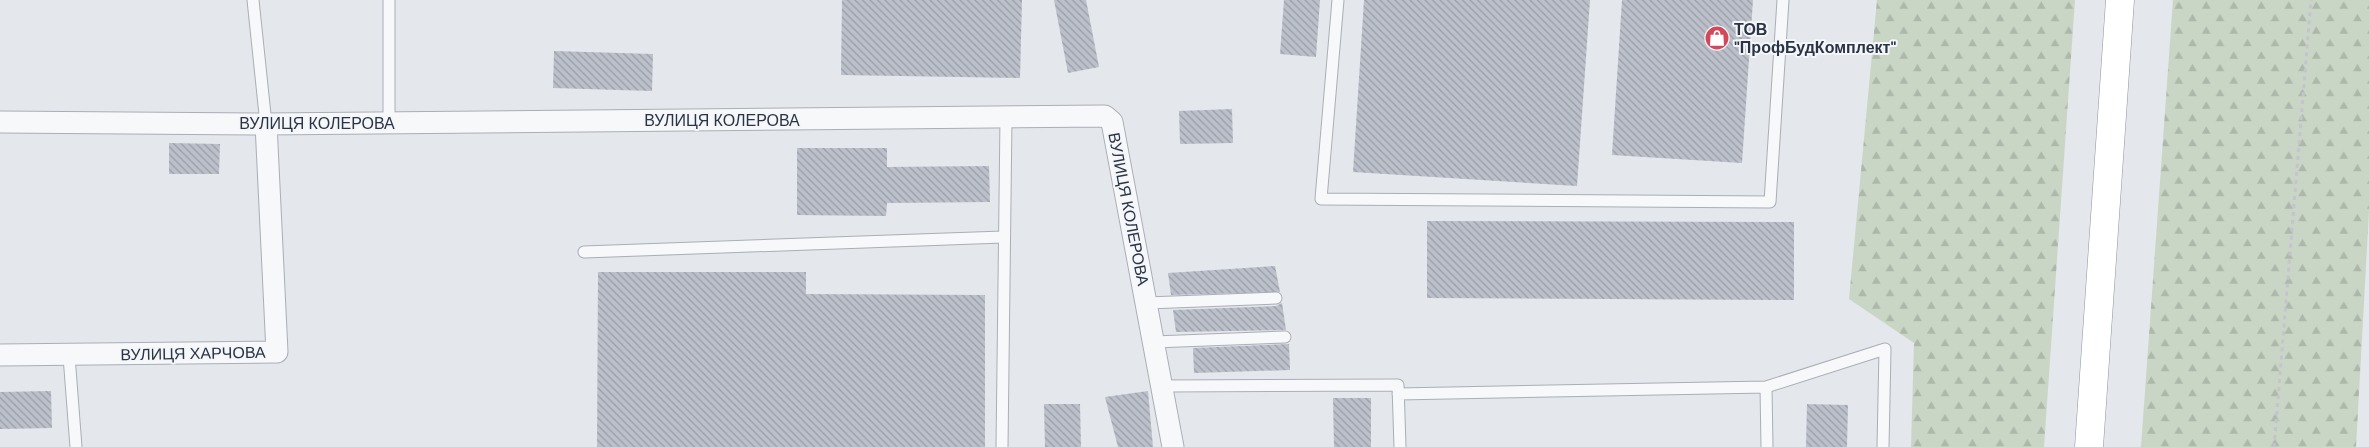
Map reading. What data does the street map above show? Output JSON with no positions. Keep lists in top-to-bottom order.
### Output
{
  "streets": {
    "street": ["ВУЛИЦЯ КОЛЕРОВА", "ВУЛИЦЯ ХАРЧОВА"]
  },
  "crossings": [
    ["ВУЛИЦЯ КОЛЕРОВА", "ВУЛИЦЯ ХАРЧОВА"]
  ],
  "places": {
    "shop": ["ТОВ \"ПрофБудКомплект\""]
  }
}
